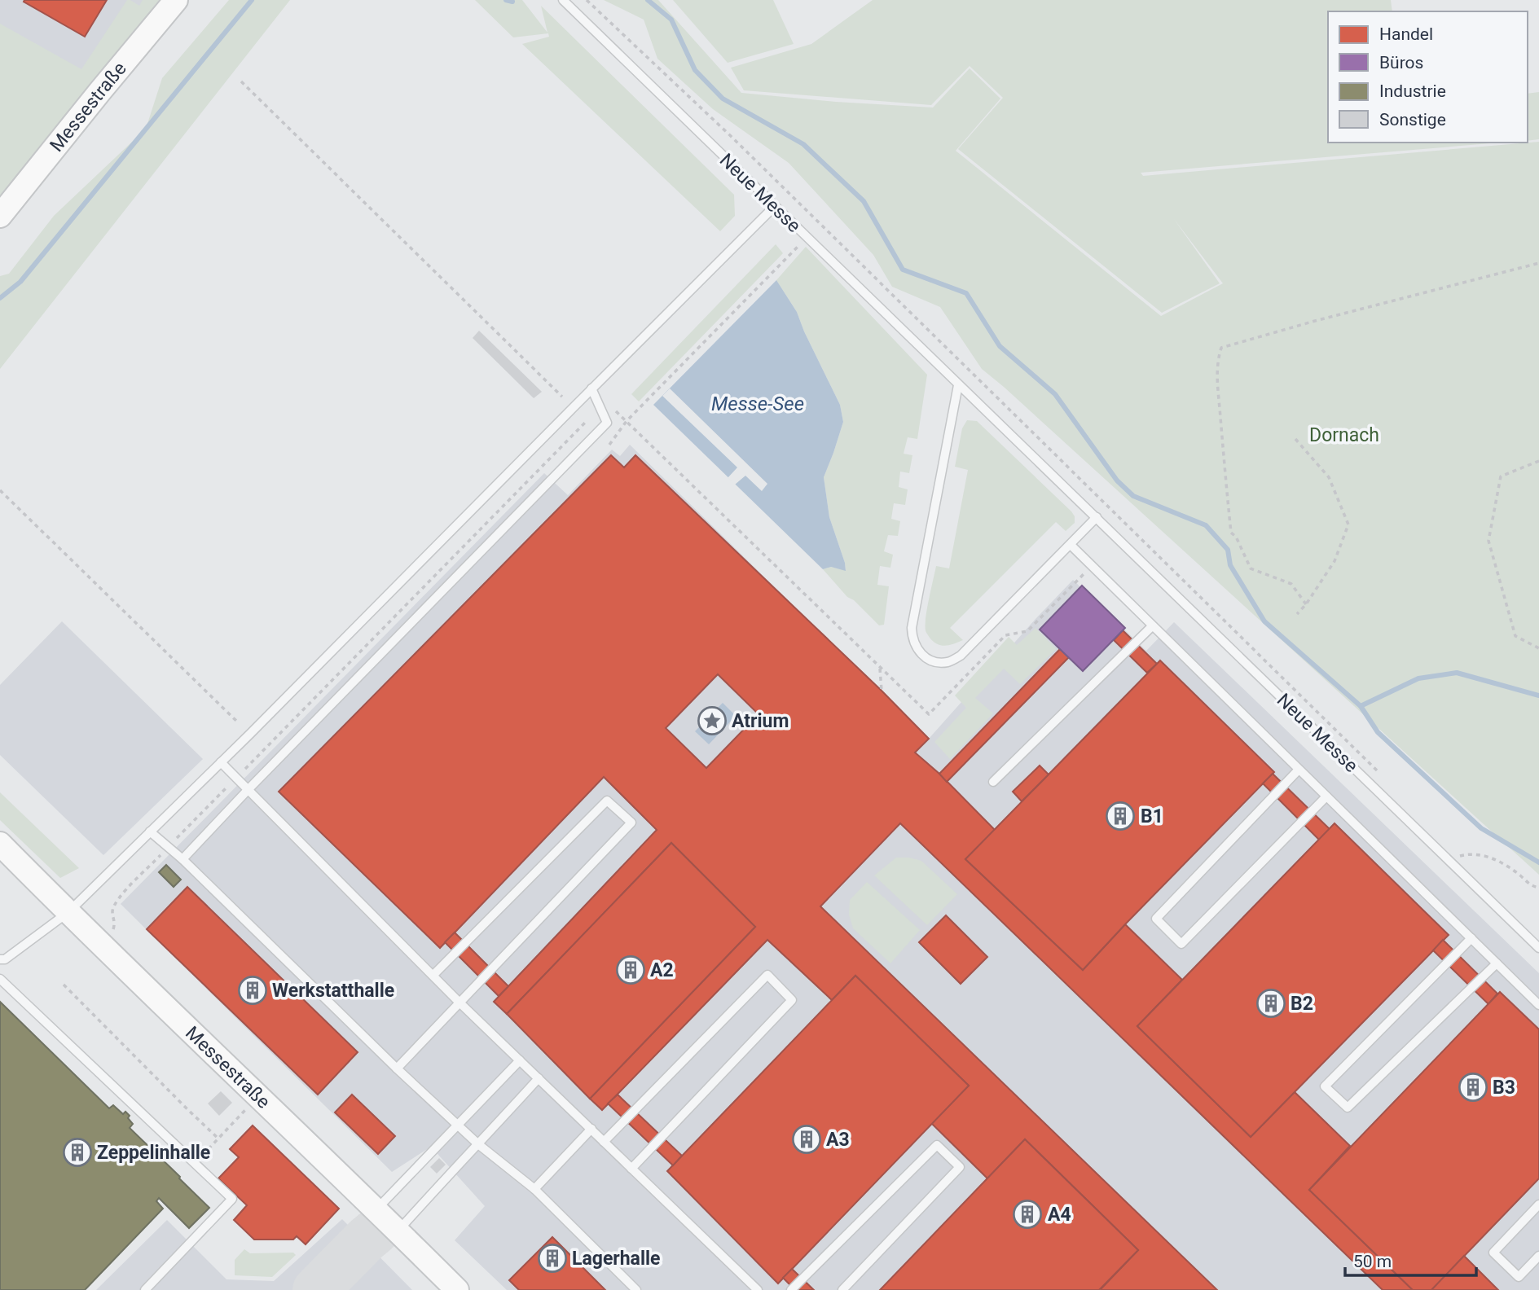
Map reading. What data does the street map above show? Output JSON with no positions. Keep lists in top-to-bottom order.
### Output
{
  "streets": {
    "street": ["Messestraße"],
    "lane": ["Neue Messe"]
  },
  "water": ["Messe-See"],
  "parks": ["Dornach"],
  "places": {
    "place": ["Atrium"],
    "building": [
      "B1",
      "A2",
      "Werkstatthalle",
      "B2",
      "B3",
      "A3",
      "Zeppelinhalle",
      "A4",
      "Lagerhalle"
    ]
  },
  "legend": [
    "Handel",
    "Büros",
    "Industrie",
    "Sonstige"
  ],
  "scale_bar": "50 m"
}
